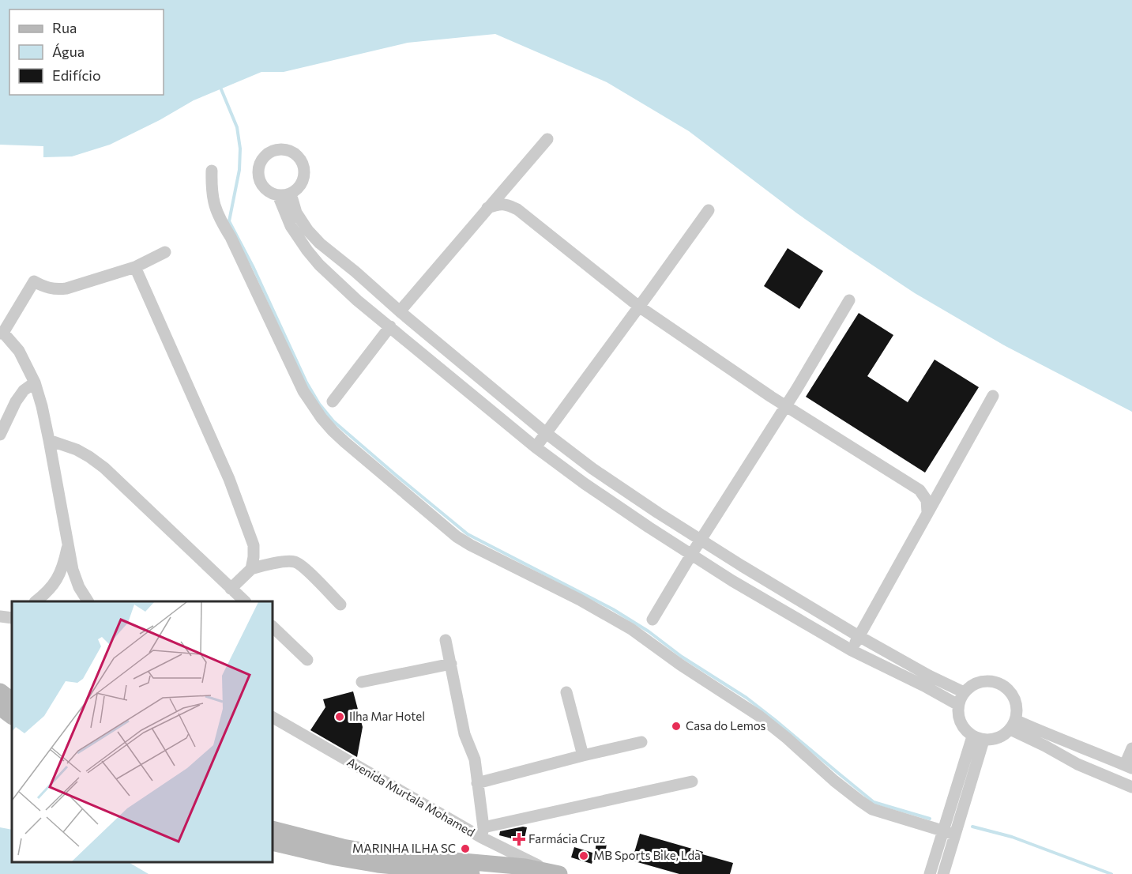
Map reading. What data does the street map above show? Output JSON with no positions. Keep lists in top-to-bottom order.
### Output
{
  "streets": {
    "street": ["Avenida Murtala Mohamed"]
  },
  "places": {
    "other": [
      "Ilha Mar Hotel",
      "Casa do Lemos",
      "MARINHA ILHA SC",
      "MB Sports Bike, Lda"
    ],
    "health": ["Farmácia Cruz"]
  },
  "legend": ["Rua", "Água", "Edifício"]
}
